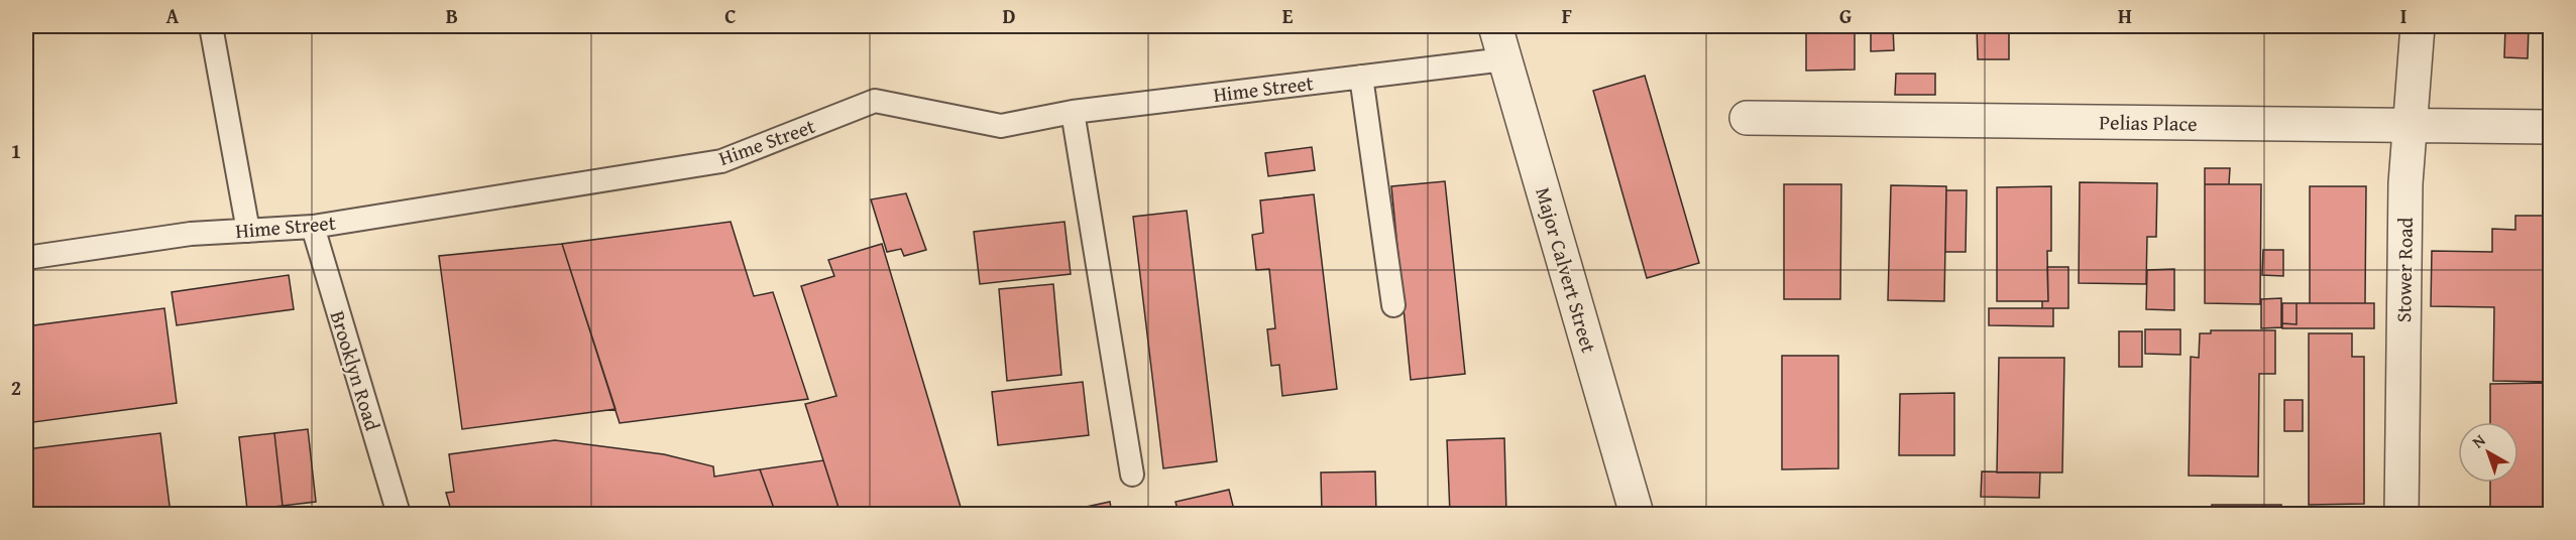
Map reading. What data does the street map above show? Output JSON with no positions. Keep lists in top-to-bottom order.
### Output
{
  "streets": {
    "street": ["Pelias Place", "Major Calvert Street", "Stower Road"],
    "lane": ["Hime Street", "Brooklyn Road"]
  },
  "crossings": [
    ["Hime Street", "Major Calvert Street"],
    ["Hime Street", "Brooklyn Road"],
    ["Pelias Place", "Stower Road"]
  ],
  "north": "top left",
  "grid": {
    "columns": [
      "A",
      "B",
      "C",
      "D",
      "E",
      "F",
      "G",
      "H",
      "I"
    ],
    "rows": ["1", "2"]
  }
}
